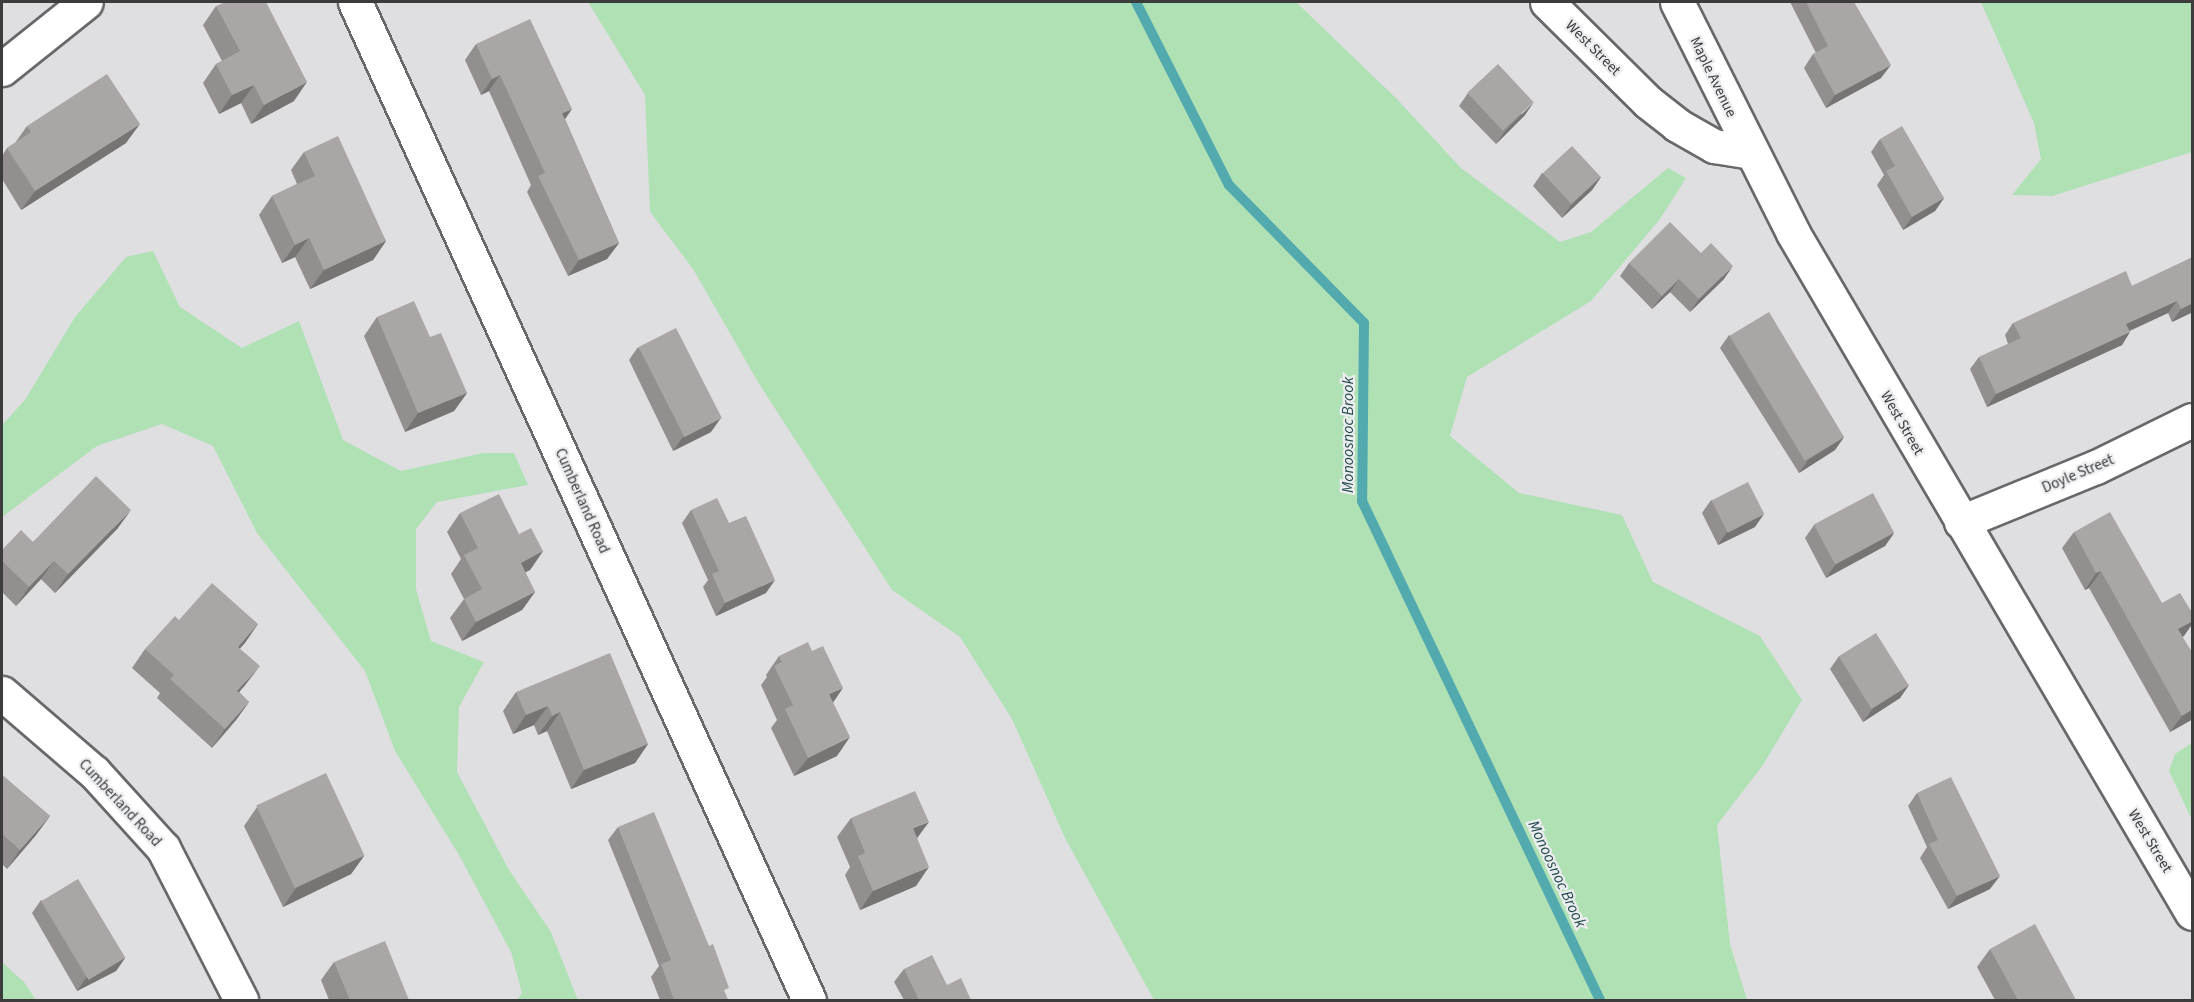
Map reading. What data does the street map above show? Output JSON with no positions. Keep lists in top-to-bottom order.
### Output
{
  "streets": {
    "street": [
      "West Street",
      "Maple Avenue",
      "Doyle Street",
      "Cumberland Road"
    ]
  },
  "crossings": [
    ["West Street", "Maple Avenue"],
    ["West Street", "Doyle Street"]
  ],
  "water": ["Monoosnoc Brook"]
}
